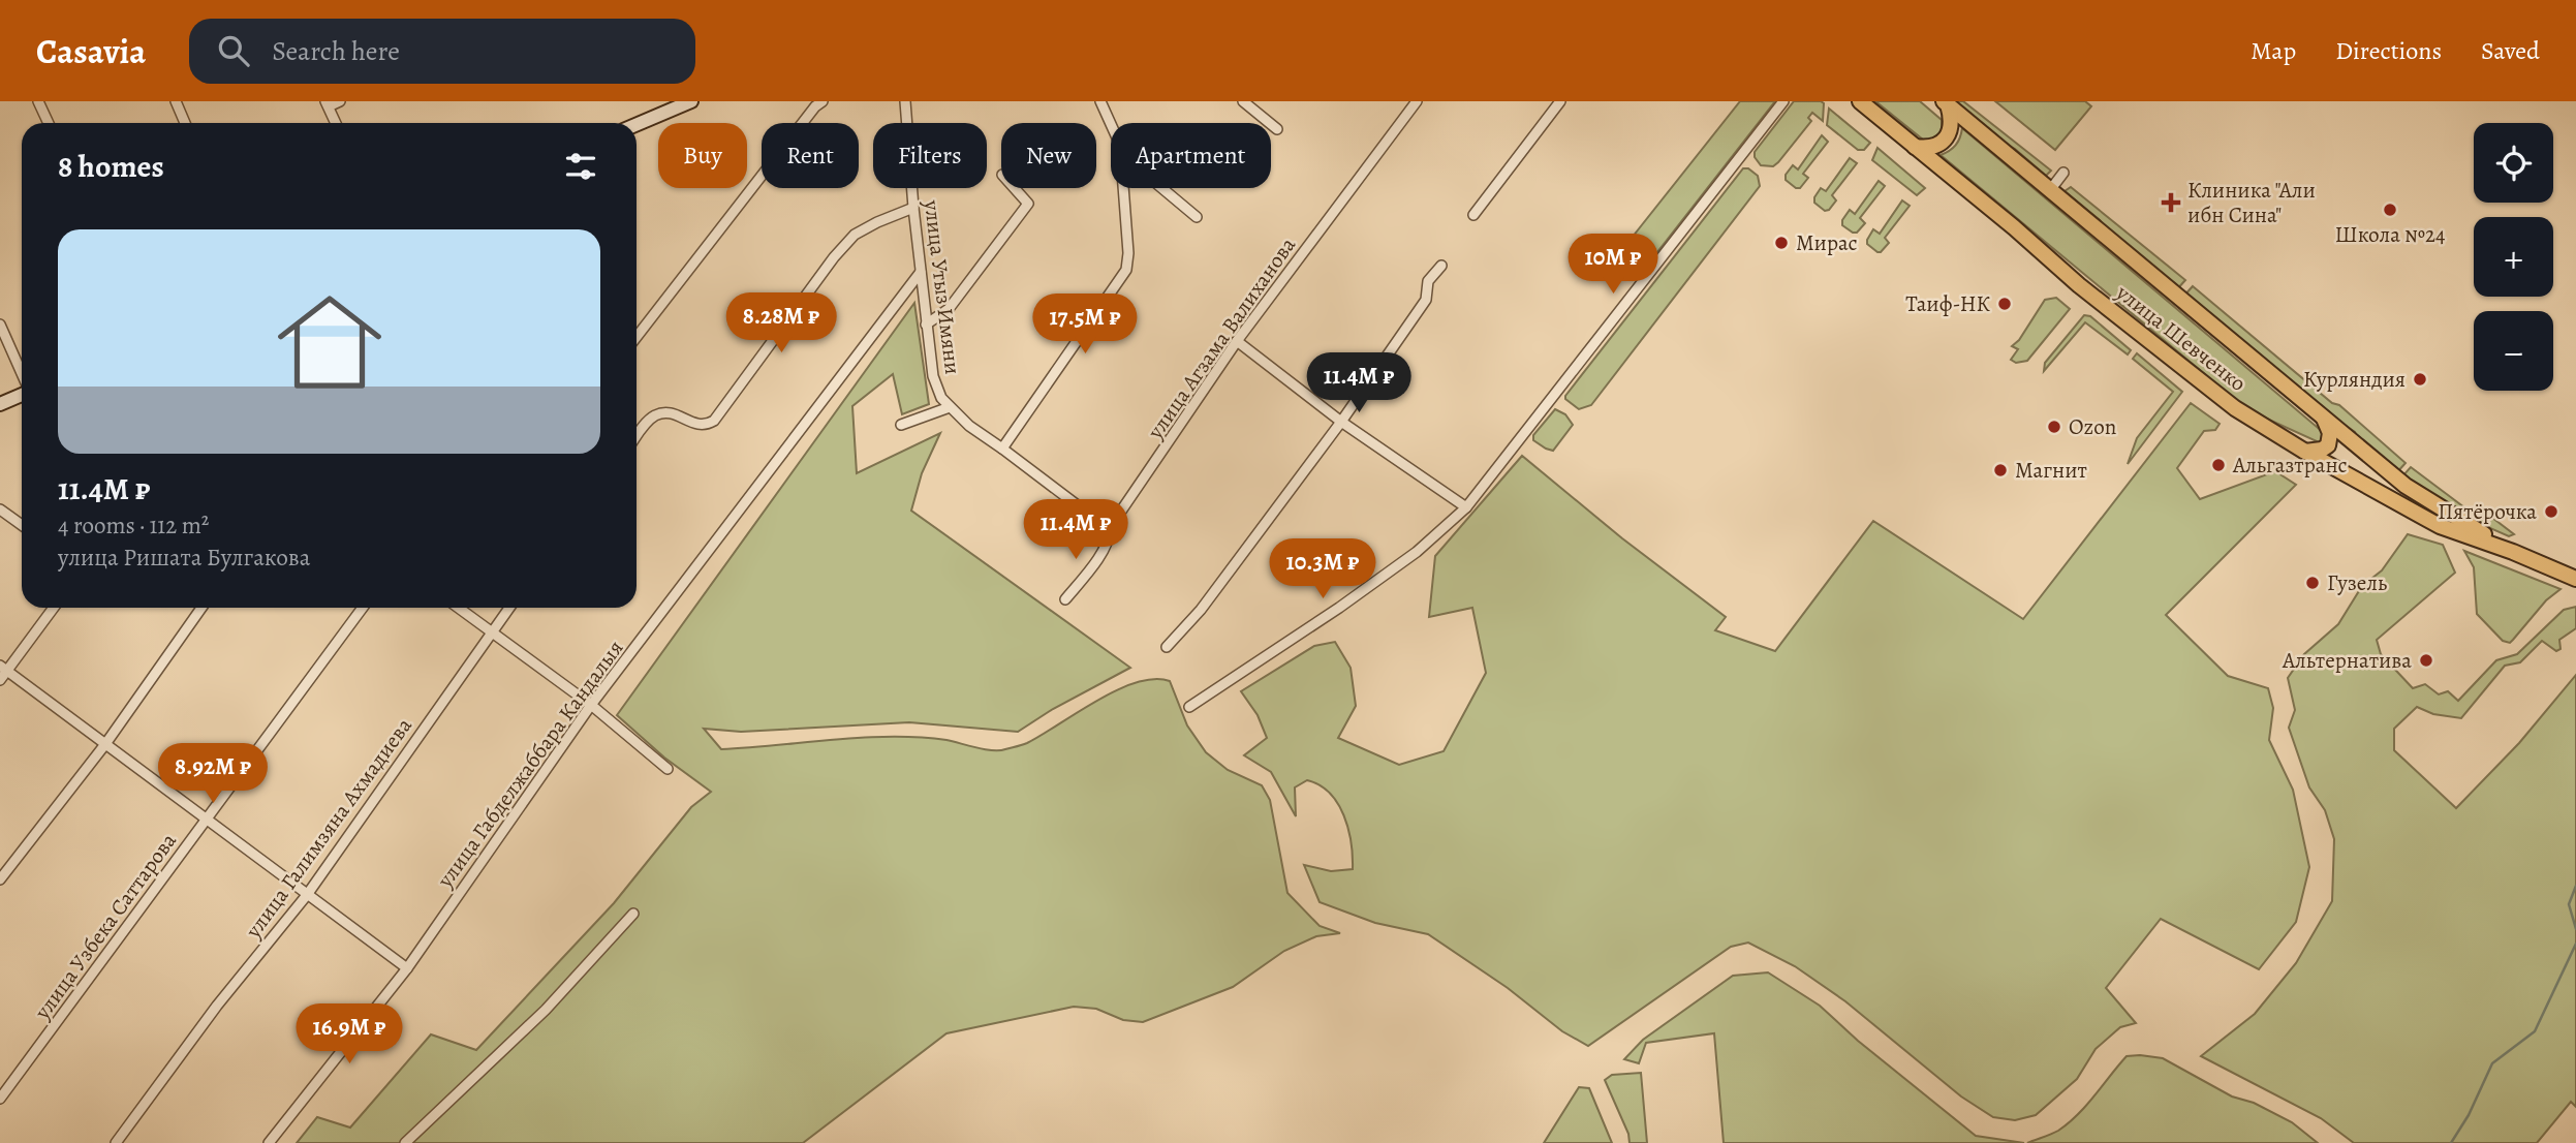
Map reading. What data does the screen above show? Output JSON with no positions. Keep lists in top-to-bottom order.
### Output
{
  "streets": {
    "main road": ["улица Шевченко"],
    "street": [
      "улица Утыз Имяни",
      "улица Агзама Валиханова",
      "улица Габделжаббара Кандалыя",
      "улица Галимзяна Ахмадиева",
      "улица Узбека Саттарова"
    ]
  },
  "crossings": [
    ["улица Утыз Имяни", "улица Агзама Валиханова"],
    ["улица Утыз Имяни", "улица Габделжаббара Кандалыя"]
  ],
  "places": {
    "health": ["Клиника \"Али ибн Сина\""],
    "other": [
      "Школа №24",
      "Мирас",
      "Таиф-НК",
      "Курляндия",
      "Ozon",
      "Альгазтранс",
      "Магнит",
      "Пятёрочка",
      "Гузель",
      "Альтернатива"
    ]
  },
  "page": {
    "header": "Casavia",
    "search": "Search here",
    "nav": ["Map", "Directions", "Saved"],
    "map_buttons": ["+", "−"],
    "chip": [
      "Buy",
      "Rent",
      "Filters",
      "New",
      "Apartment"
    ],
    "heading": "8 homes",
    "list": [
      {
        "name": "11.4M ₽",
        "note": "4 rooms · 112 m² · улица Ришата Булгакова"
      }
    ],
    "price": [
      "10M ₽",
      "8.28M ₽",
      "17.5M ₽",
      "11.4M ₽",
      "11.4M ₽",
      "10.3M ₽",
      "8.92M ₽",
      "16.9M ₽"
    ]
  }
}
